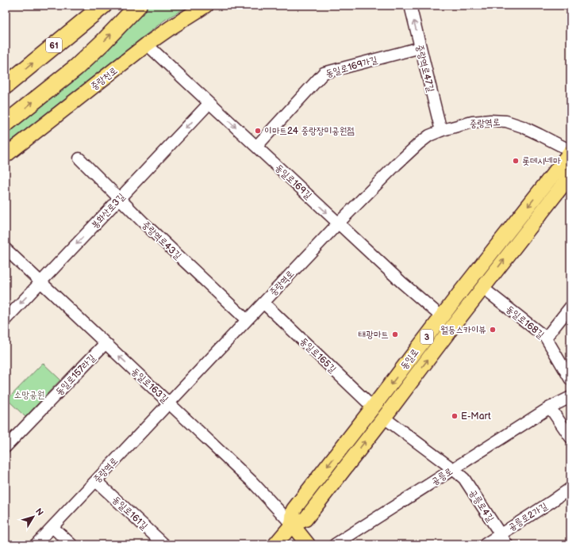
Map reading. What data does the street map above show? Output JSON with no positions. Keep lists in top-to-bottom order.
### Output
{
  "streets": {
    "highway": ["61"],
    "main road": ["중랑천로", "3", "동일로"],
    "street": [
      "동일로169가길",
      "중랑역로47길",
      "중랑역로",
      "동일로169길",
      "봉화산로3길",
      "중랑역로43길",
      "동일로168길",
      "동일로165길",
      "동일로157라길",
      "동일로163길",
      "공릉로",
      "공릉로4길",
      "동일로161길",
      "공릉로2가길"
    ]
  },
  "crossings": [
    ["동일로169가길", "중랑역로47길"],
    ["동일로169가길", "동일로169길"],
    ["중랑역로47길", "중랑역로"],
    ["중랑천로", "동일로169길"],
    ["중랑역로", "동일로169길"],
    ["중랑역로", "중랑역로43길"],
    ["중랑역로", "동일로165길"],
    ["중랑역로", "동일로"],
    ["중랑역로", "동일로163길"],
    ["중랑역로", "동일로161길"],
    ["동일로169길", "봉화산로3길"],
    ["동일로169길", "동일로"],
    ["봉화산로3길", "중랑역로43길"],
    ["봉화산로3길", "동일로163길"],
    ["동일로168길", "동일로"],
    ["동일로165길", "동일로"],
    ["동일로", "동일로163길"],
    ["동일로157라길", "동일로163길"],
    ["공릉로", "공릉로4길"],
    ["공릉로4길", "공릉로2가길"]
  ],
  "one_way": ["동일로169길", "봉화산로3길"],
  "parks": ["소망공원"],
  "places": [
    "이마트24 중랑장미공원점",
    "롯데시네마",
    "월등스카이뷰",
    "태광마트",
    "E-Mart"
  ],
  "north": "top right"
}
